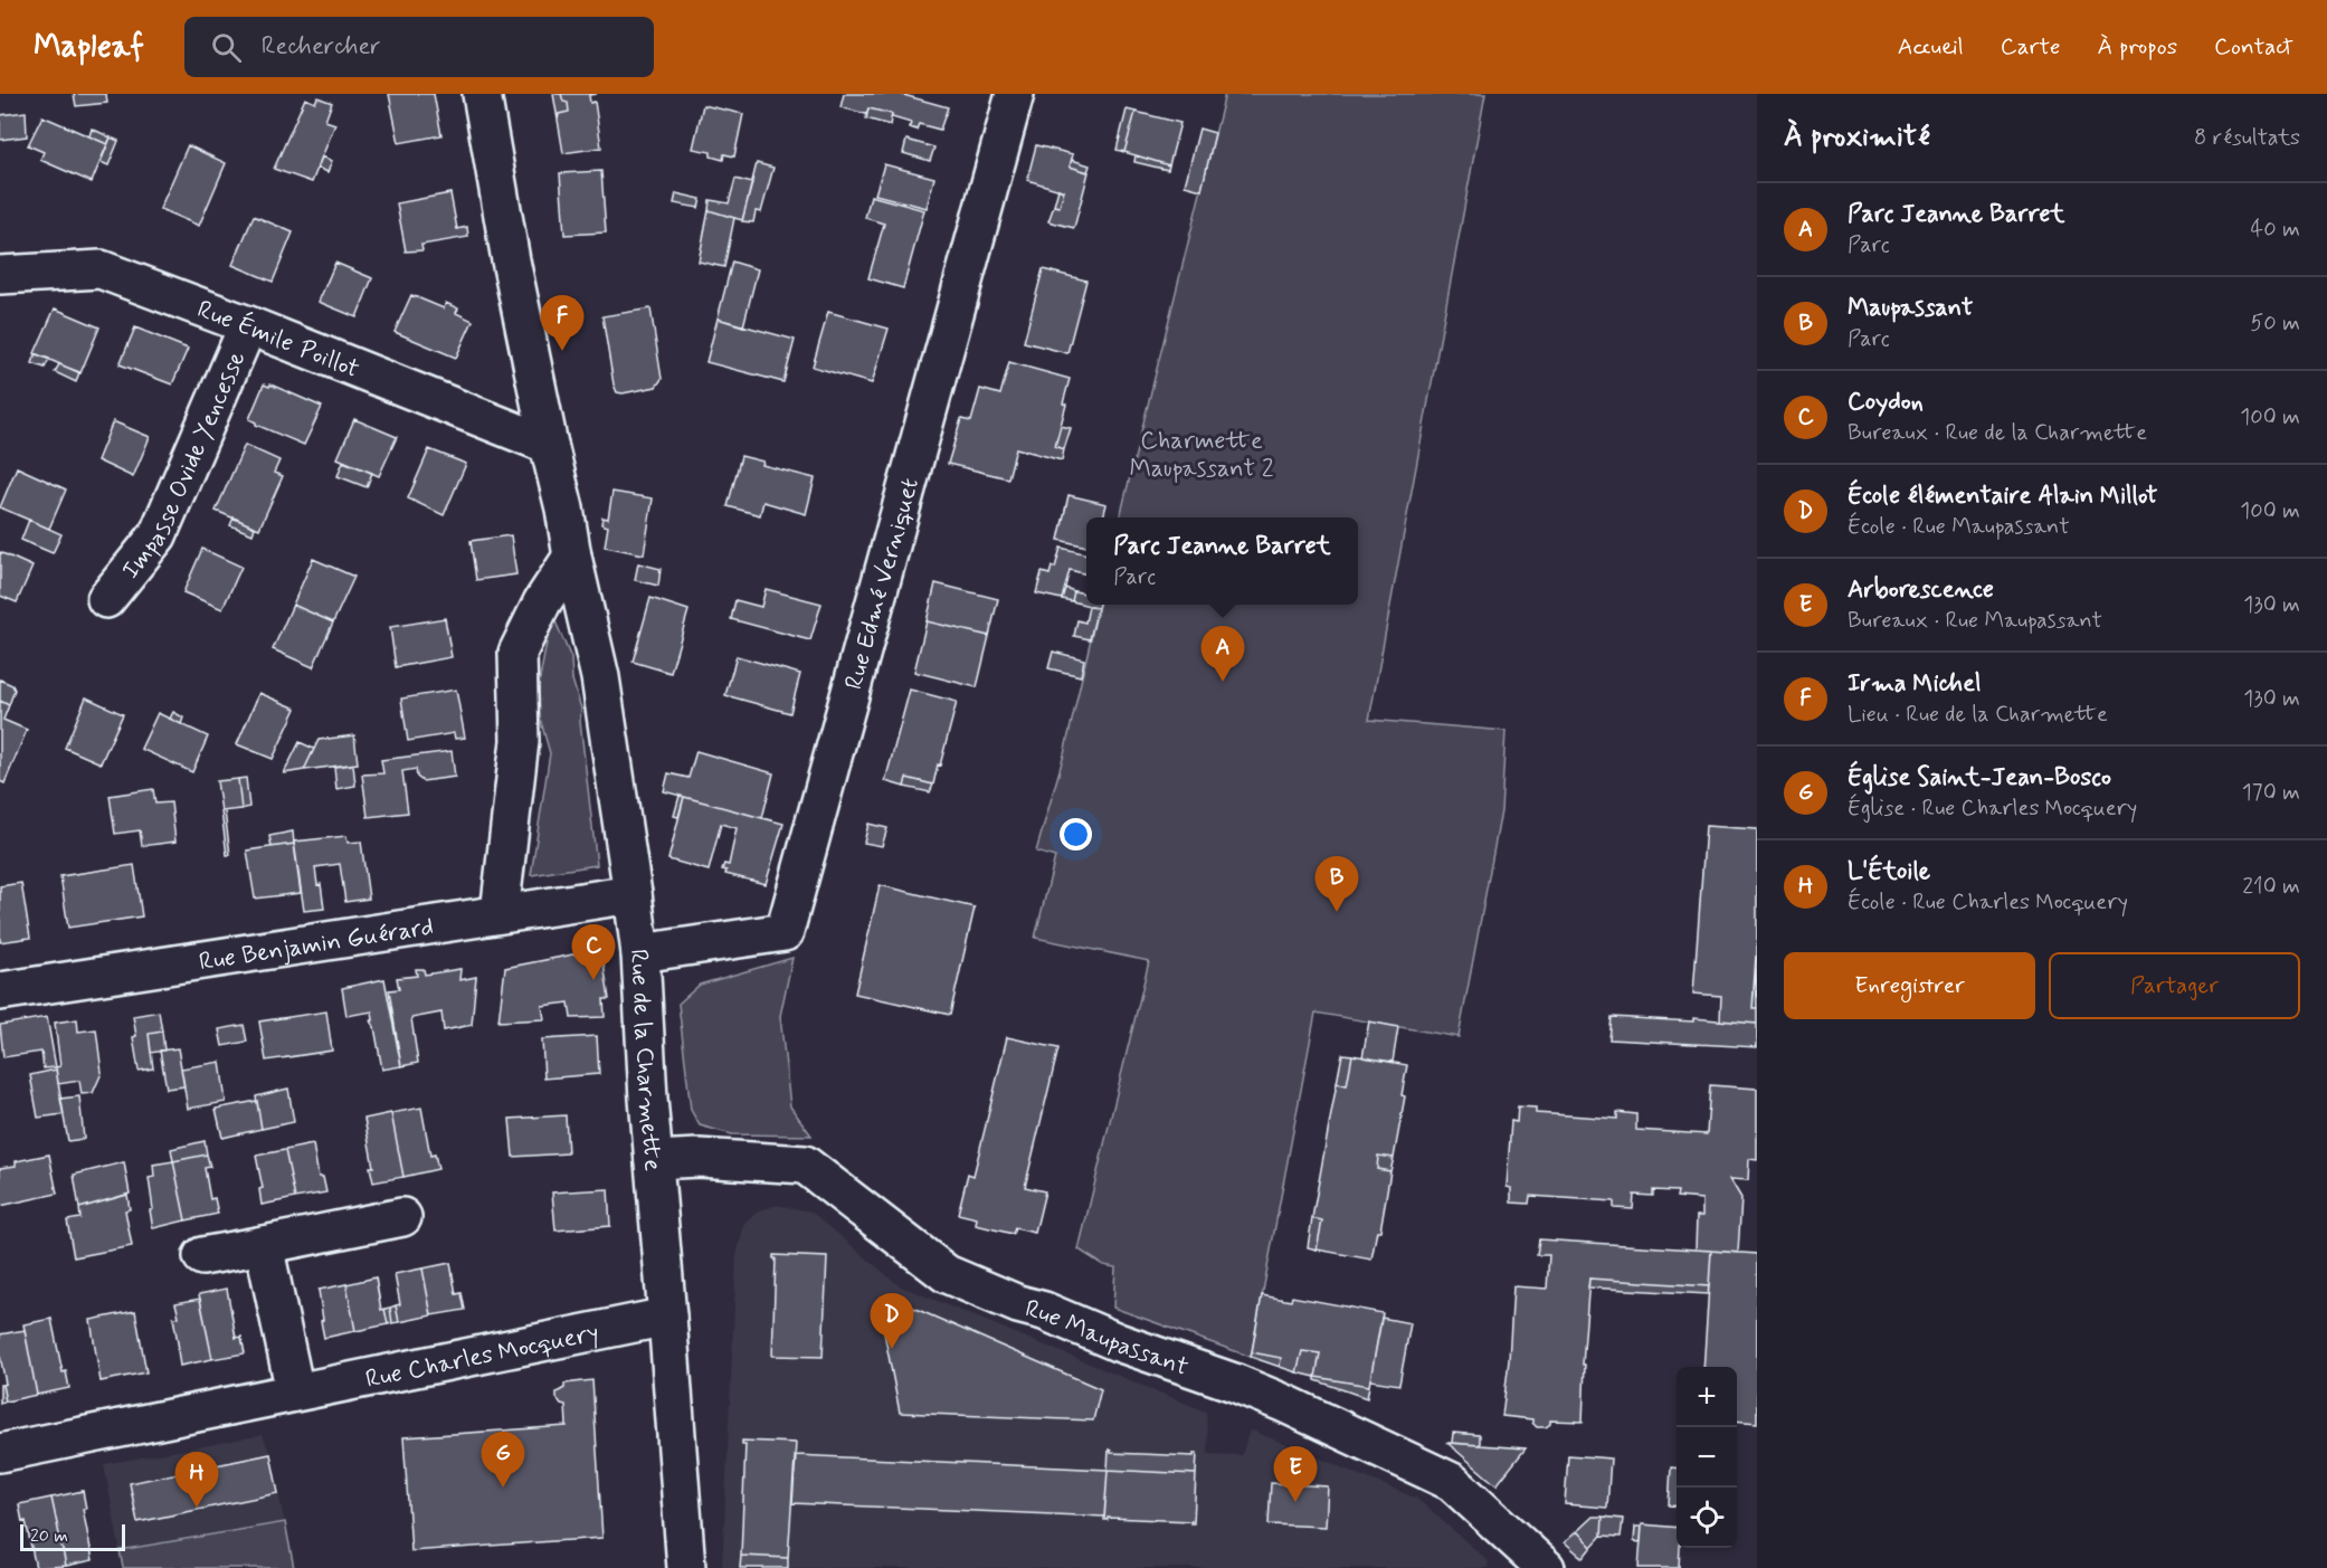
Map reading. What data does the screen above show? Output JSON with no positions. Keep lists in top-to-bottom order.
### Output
{
  "streets": {
    "street": [
      "Rue Émile Poillot",
      "Impasse Ovide Yencesse",
      "Rue Edmé Verniquet",
      "Rue Benjamin Guérard",
      "Rue de la Charmette",
      "Rue Maupassant",
      "Rue Charles Mocquery"
    ]
  },
  "crossings": [
    ["Rue Émile Poillot", "Impasse Ovide Yencesse"],
    ["Rue Émile Poillot", "Rue de la Charmette"],
    ["Rue Edmé Verniquet", "Rue de la Charmette"],
    ["Rue Benjamin Guérard", "Rue de la Charmette"],
    ["Rue de la Charmette", "Rue Maupassant"],
    ["Rue de la Charmette", "Rue Charles Mocquery"]
  ],
  "parks": ["Charmette Maupassant 2"],
  "scale_bar": "20 m",
  "page": {
    "header": "Mapleaf",
    "search": "Rechercher",
    "nav": [
      "Accueil",
      "Carte",
      "À propos",
      "Contact"
    ],
    "heading": ["À proximité", "8 résultats"],
    "list": [
      {
        "mark": "A",
        "name": "Parc Jeanne Barret",
        "note": "Parc",
        "value": "40 m"
      },
      {
        "mark": "B",
        "name": "Maupassant",
        "note": "Parc",
        "value": "50 m"
      },
      {
        "mark": "C",
        "name": "Coydon",
        "note": "Bureaux · Rue de la Charmette",
        "value": "100 m"
      },
      {
        "mark": "D",
        "name": "École élémentaire Alain Millot",
        "note": "École · Rue Maupassant",
        "value": "100 m"
      },
      {
        "mark": "E",
        "name": "Arborescence",
        "note": "Bureaux · Rue Maupassant",
        "value": "130 m"
      },
      {
        "mark": "F",
        "name": "Irma Michel",
        "note": "Lieu · Rue de la Charmette",
        "value": "130 m"
      },
      {
        "mark": "G",
        "name": "Église Saint-Jean-Bosco",
        "note": "Église · Rue Charles Mocquery",
        "value": "170 m"
      },
      {
        "mark": "H",
        "name": "L'Étoile",
        "note": "École · Rue Charles Mocquery",
        "value": "210 m"
      }
    ],
    "pins": [
      "F",
      "A",
      "B",
      "C",
      "D",
      "G",
      "E",
      "H"
    ],
    "popup": ["Parc Jeanne Barret", "Parc"],
    "buttons": ["Enregistrer", "Partager"],
    "map_buttons": ["+", "−"],
    "scale": "20 m"
  }
}
